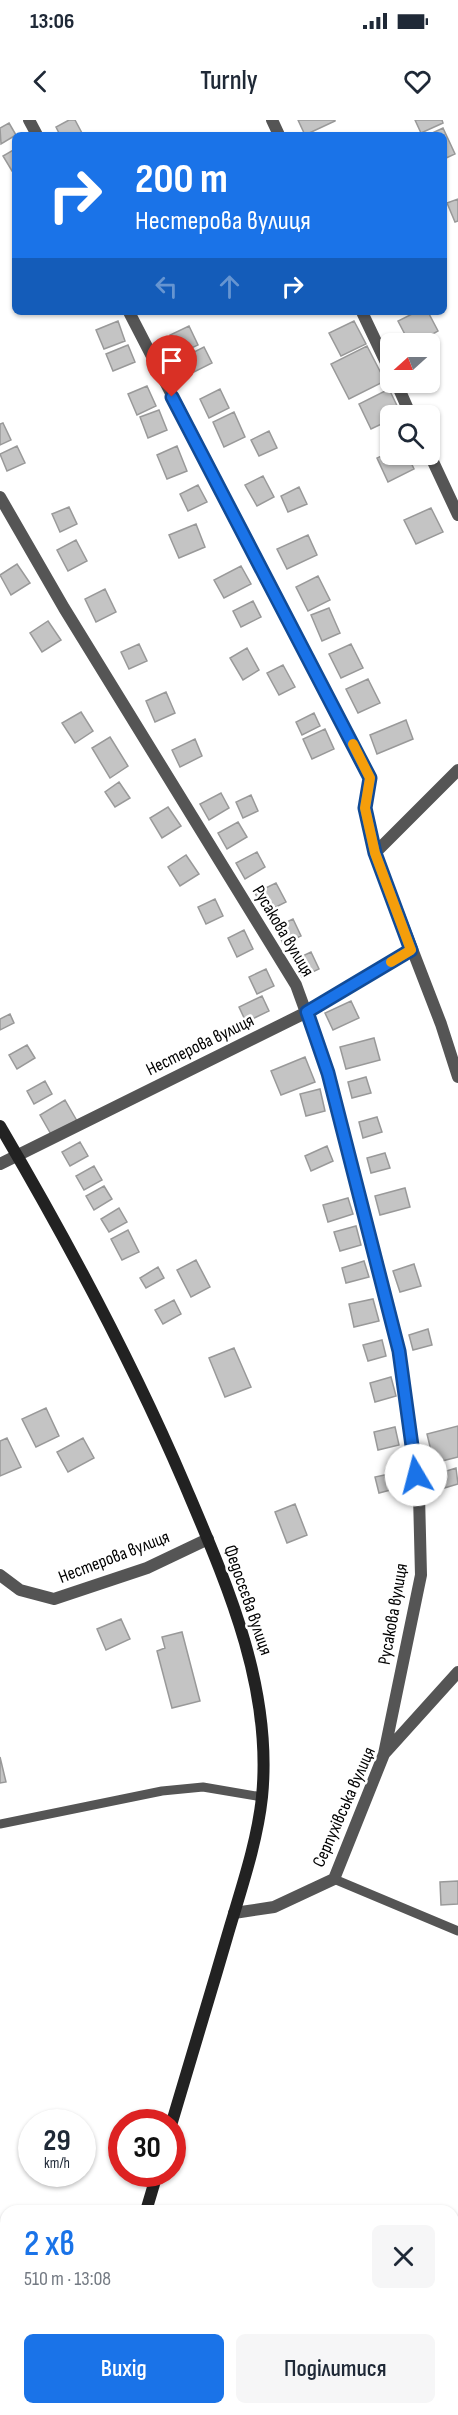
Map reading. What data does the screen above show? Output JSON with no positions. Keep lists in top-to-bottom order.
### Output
{
  "streets": {
    "main road": ["Федосєєва вулиця"],
    "street": ["Русакова вулиця", "Нестерова вулиця", "Серпухівська вулиця"]
  },
  "crossings": [
    ["Русакова вулиця", "Нестерова вулиця"],
    ["Русакова вулиця", "Серпухівська вулиця"],
    ["Нестерова вулиця", "Федосєєва вулиця"],
    ["Федосєєва вулиця", "Серпухівська вулиця"]
  ],
  "north": "left",
  "page": {
    "status": "13:06",
    "header": "Turnly",
    "turn": ["200 m", "Нестерова вулиця"],
    "speed": "29 km/h",
    "limit": "30",
    "heading": ["2 хв", "510 m · 13:08"],
    "buttons": ["Вихід", "Поділитися"]
  }
}
